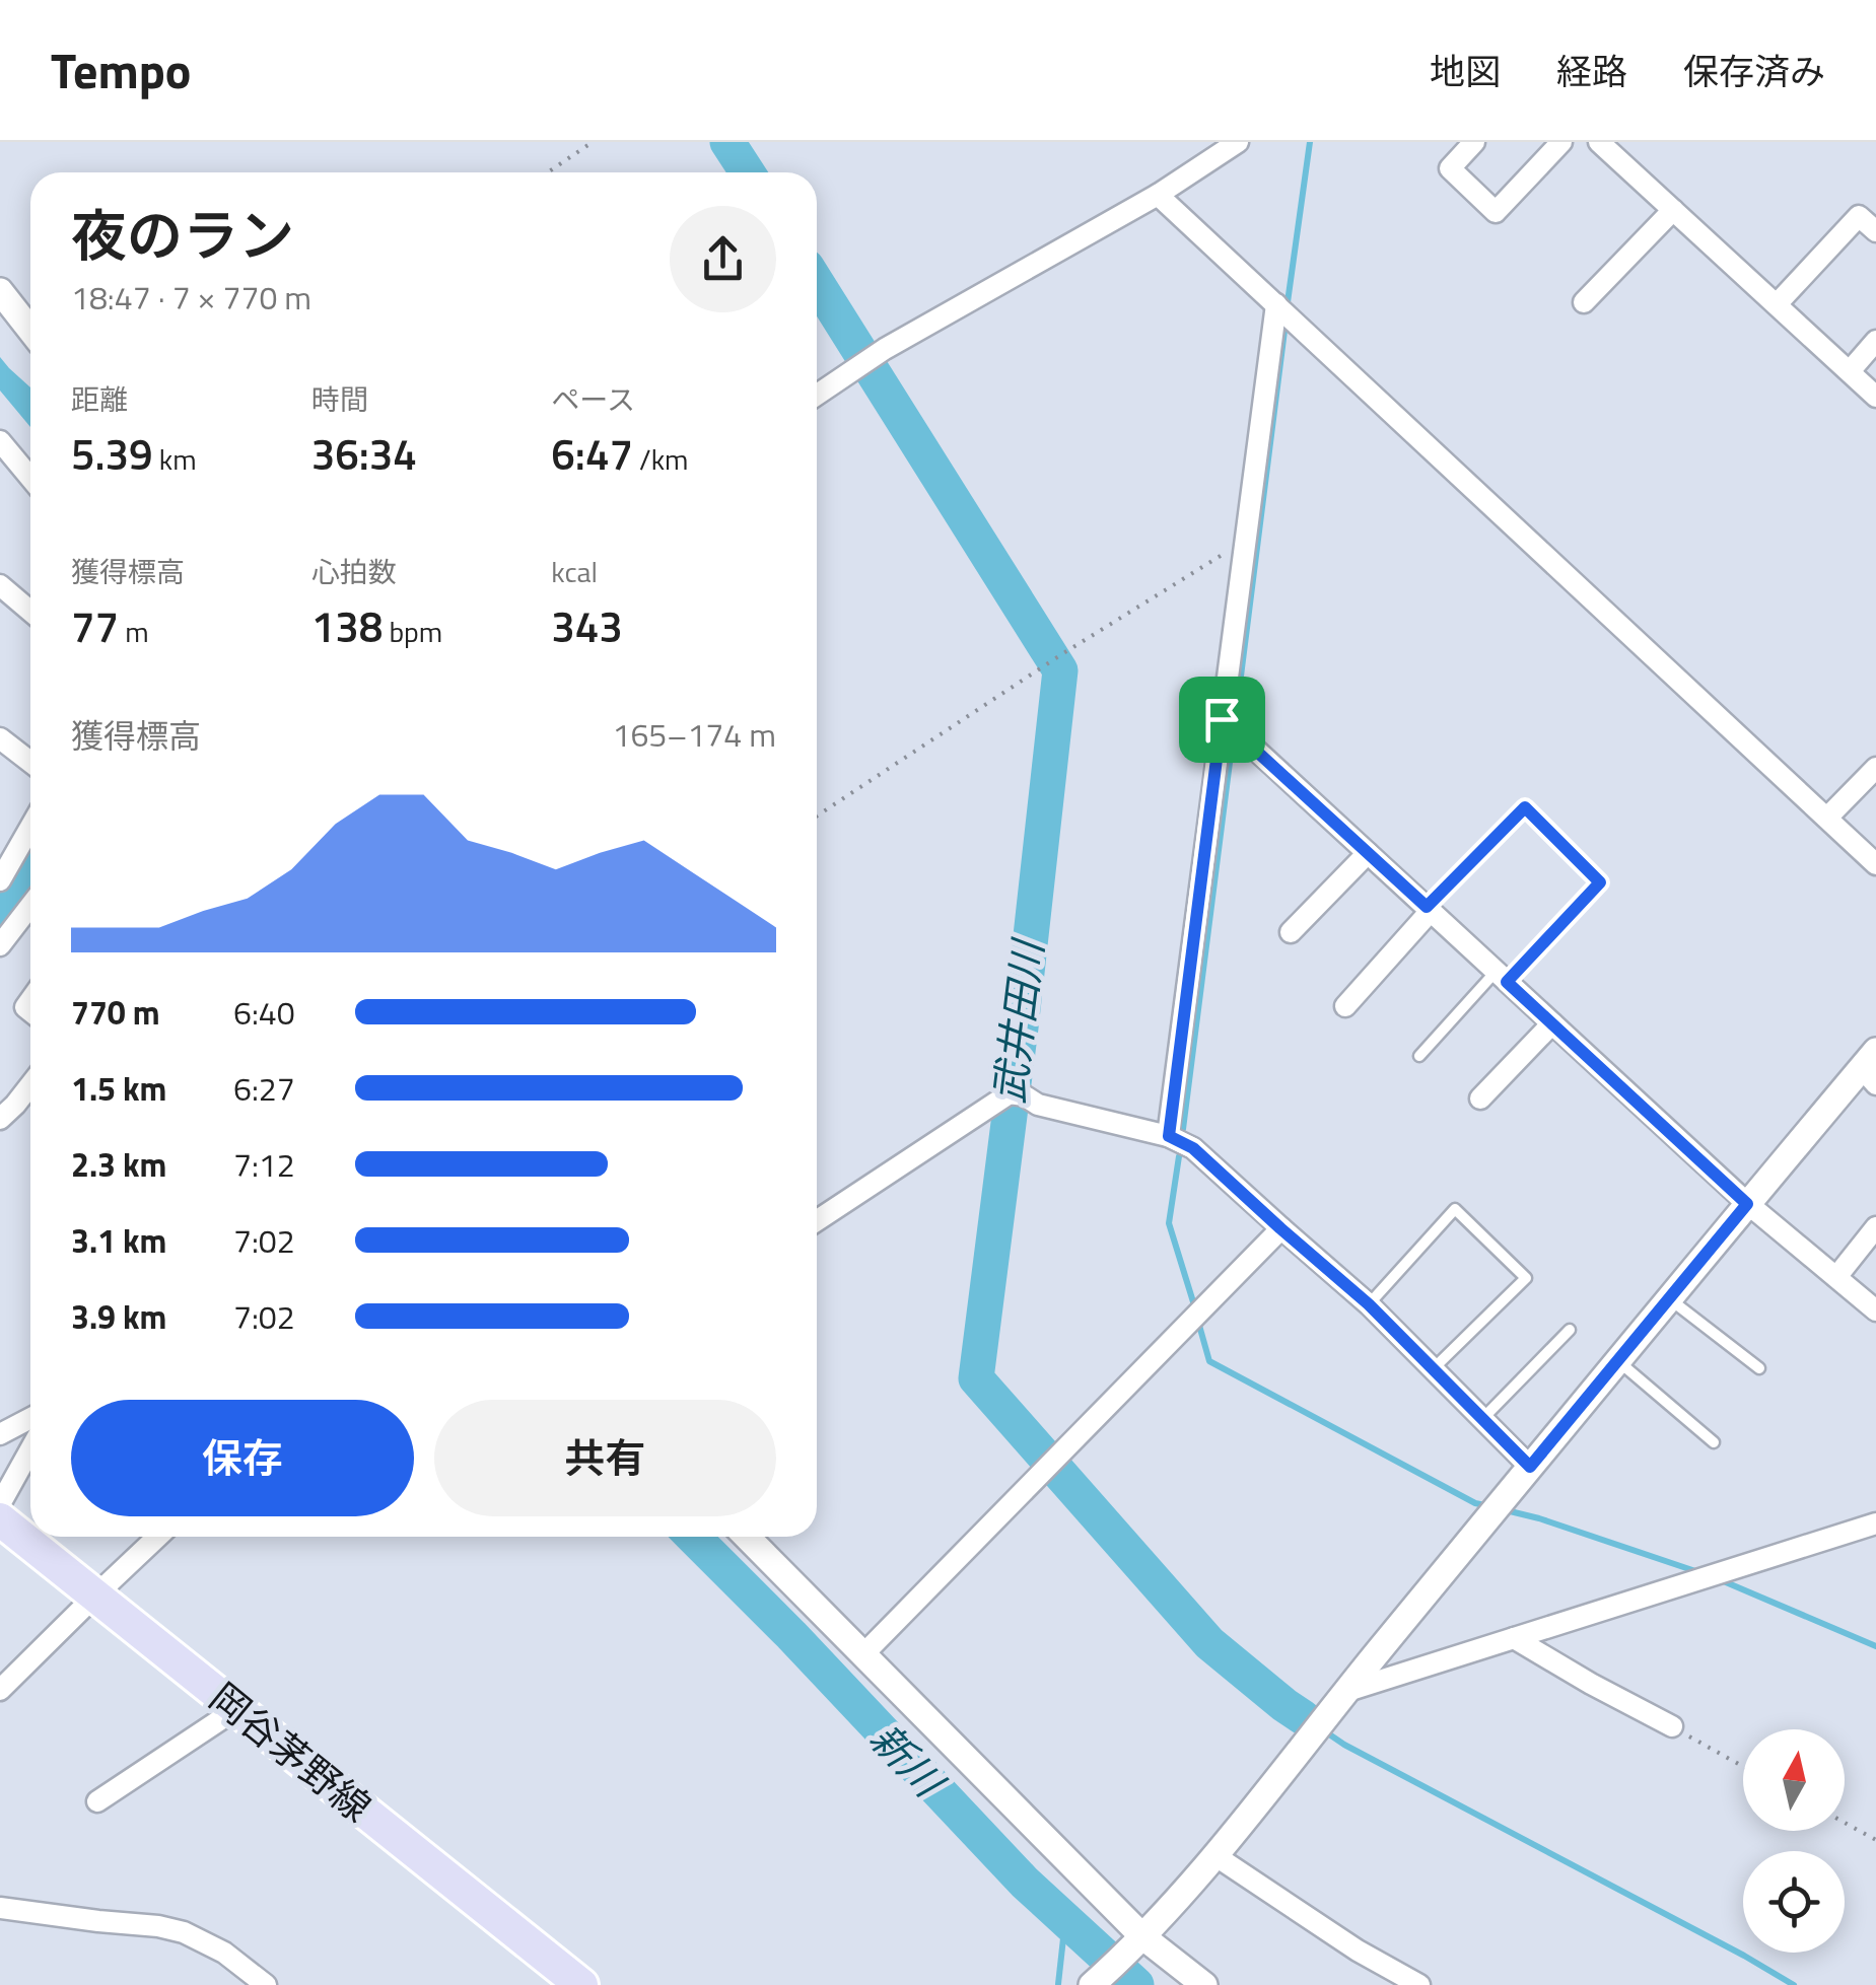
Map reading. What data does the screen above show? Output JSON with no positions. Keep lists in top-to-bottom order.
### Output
{
  "streets": {
    "main road": ["岡谷茅野線"]
  },
  "water": ["武井田川", "新川"],
  "north": "top",
  "page": {
    "header": "Tempo",
    "nav": ["地図", "経路", "保存済み"],
    "heading": ["夜のラン", "18:47 · 7 × 770 m"],
    "stats": [
      ["距離", "5.39 km"],
      ["時間", "36:34"],
      ["ペース", "6:47 /km"],
      ["獲得標高", "77 m"],
      ["心拍数", "138 bpm"],
      ["kcal", "343"]
    ],
    "chart": ["獲得標高", "165–174 m"],
    "list": [
      {
        "name": "770 m",
        "note": "6:40"
      },
      {
        "name": "1.5 km",
        "note": "6:27"
      },
      {
        "name": "2.3 km",
        "note": "7:12"
      },
      {
        "name": "3.1 km",
        "note": "7:02"
      },
      {
        "name": "3.9 km",
        "note": "7:02"
      }
    ],
    "buttons": ["保存", "共有"]
  }
}
